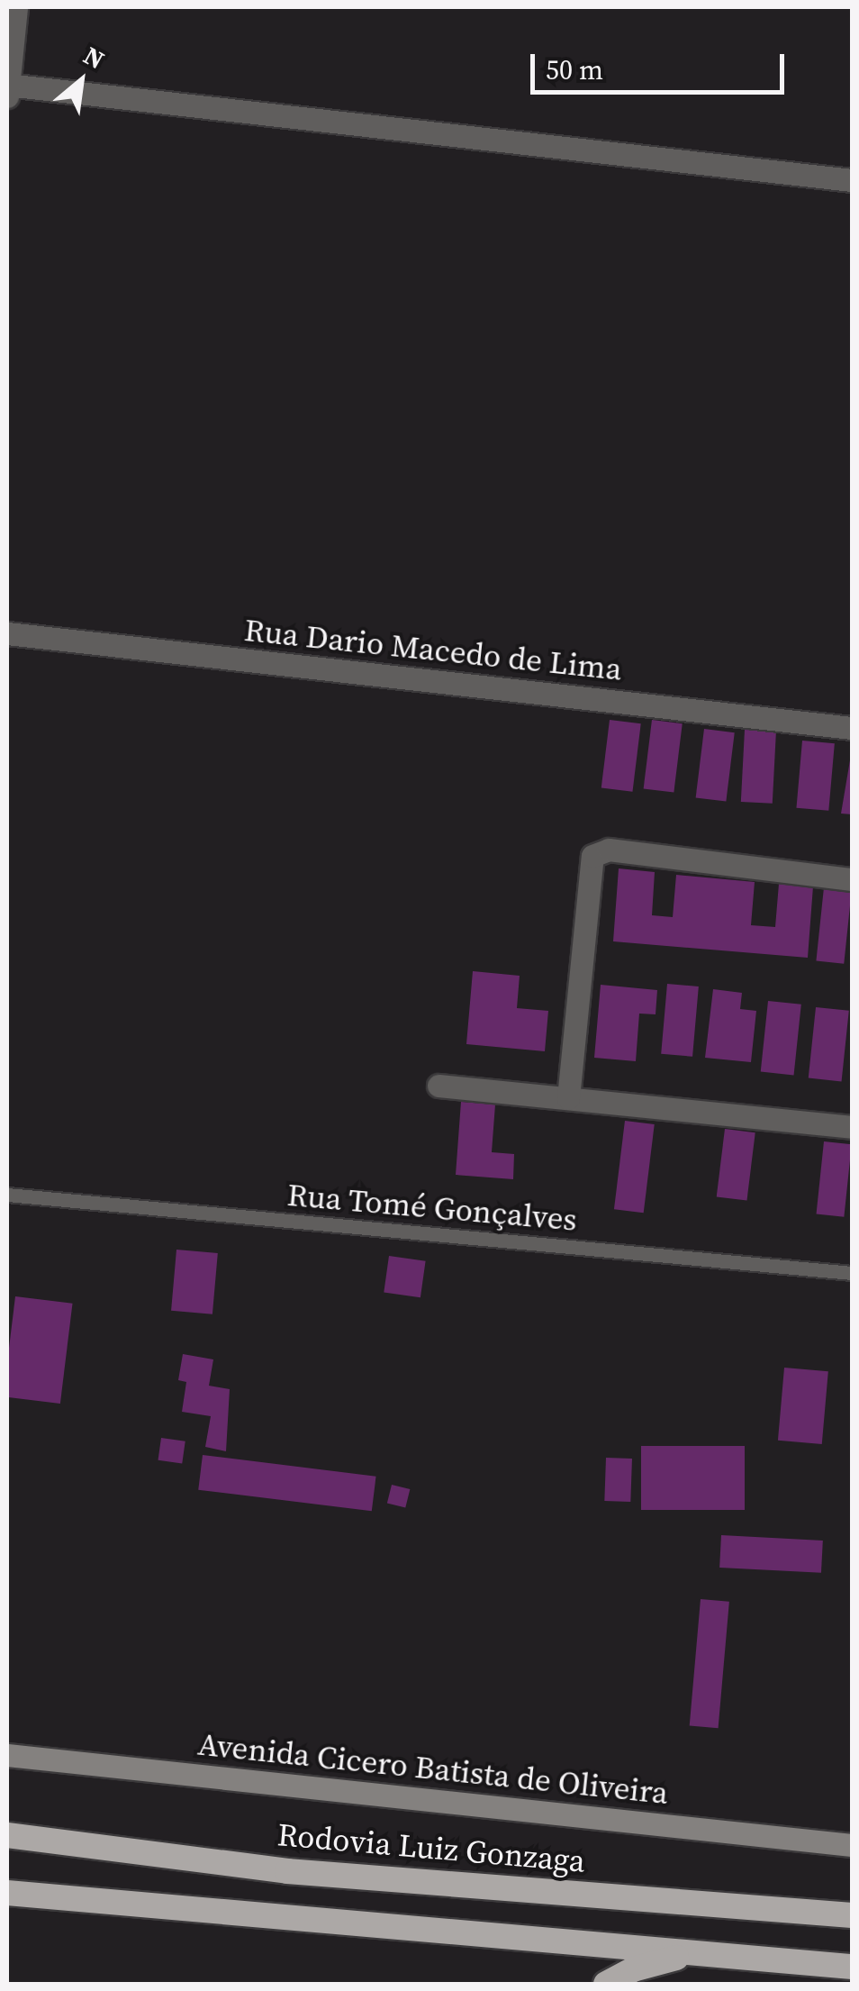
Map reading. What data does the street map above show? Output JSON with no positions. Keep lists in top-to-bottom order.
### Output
{
  "streets": {
    "highway": ["Rodovia Luiz Gonzaga"],
    "main road": ["Avenida Cicero Batista de Oliveira"],
    "street": ["Rua Dario Macedo de Lima"],
    "lane": ["Rua Tomé Gonçalves"]
  },
  "scale_bar": "50 m",
  "north": "top right"
}
